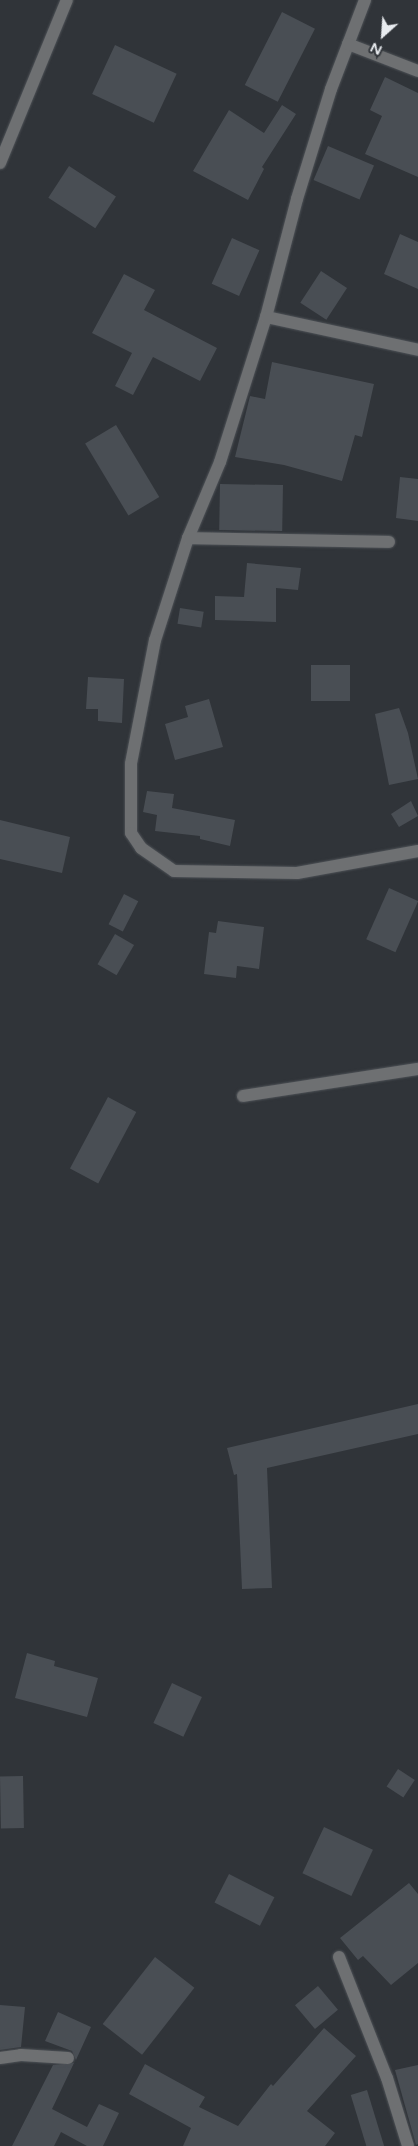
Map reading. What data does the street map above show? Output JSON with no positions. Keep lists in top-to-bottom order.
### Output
{
  "north": "bottom left"
}
